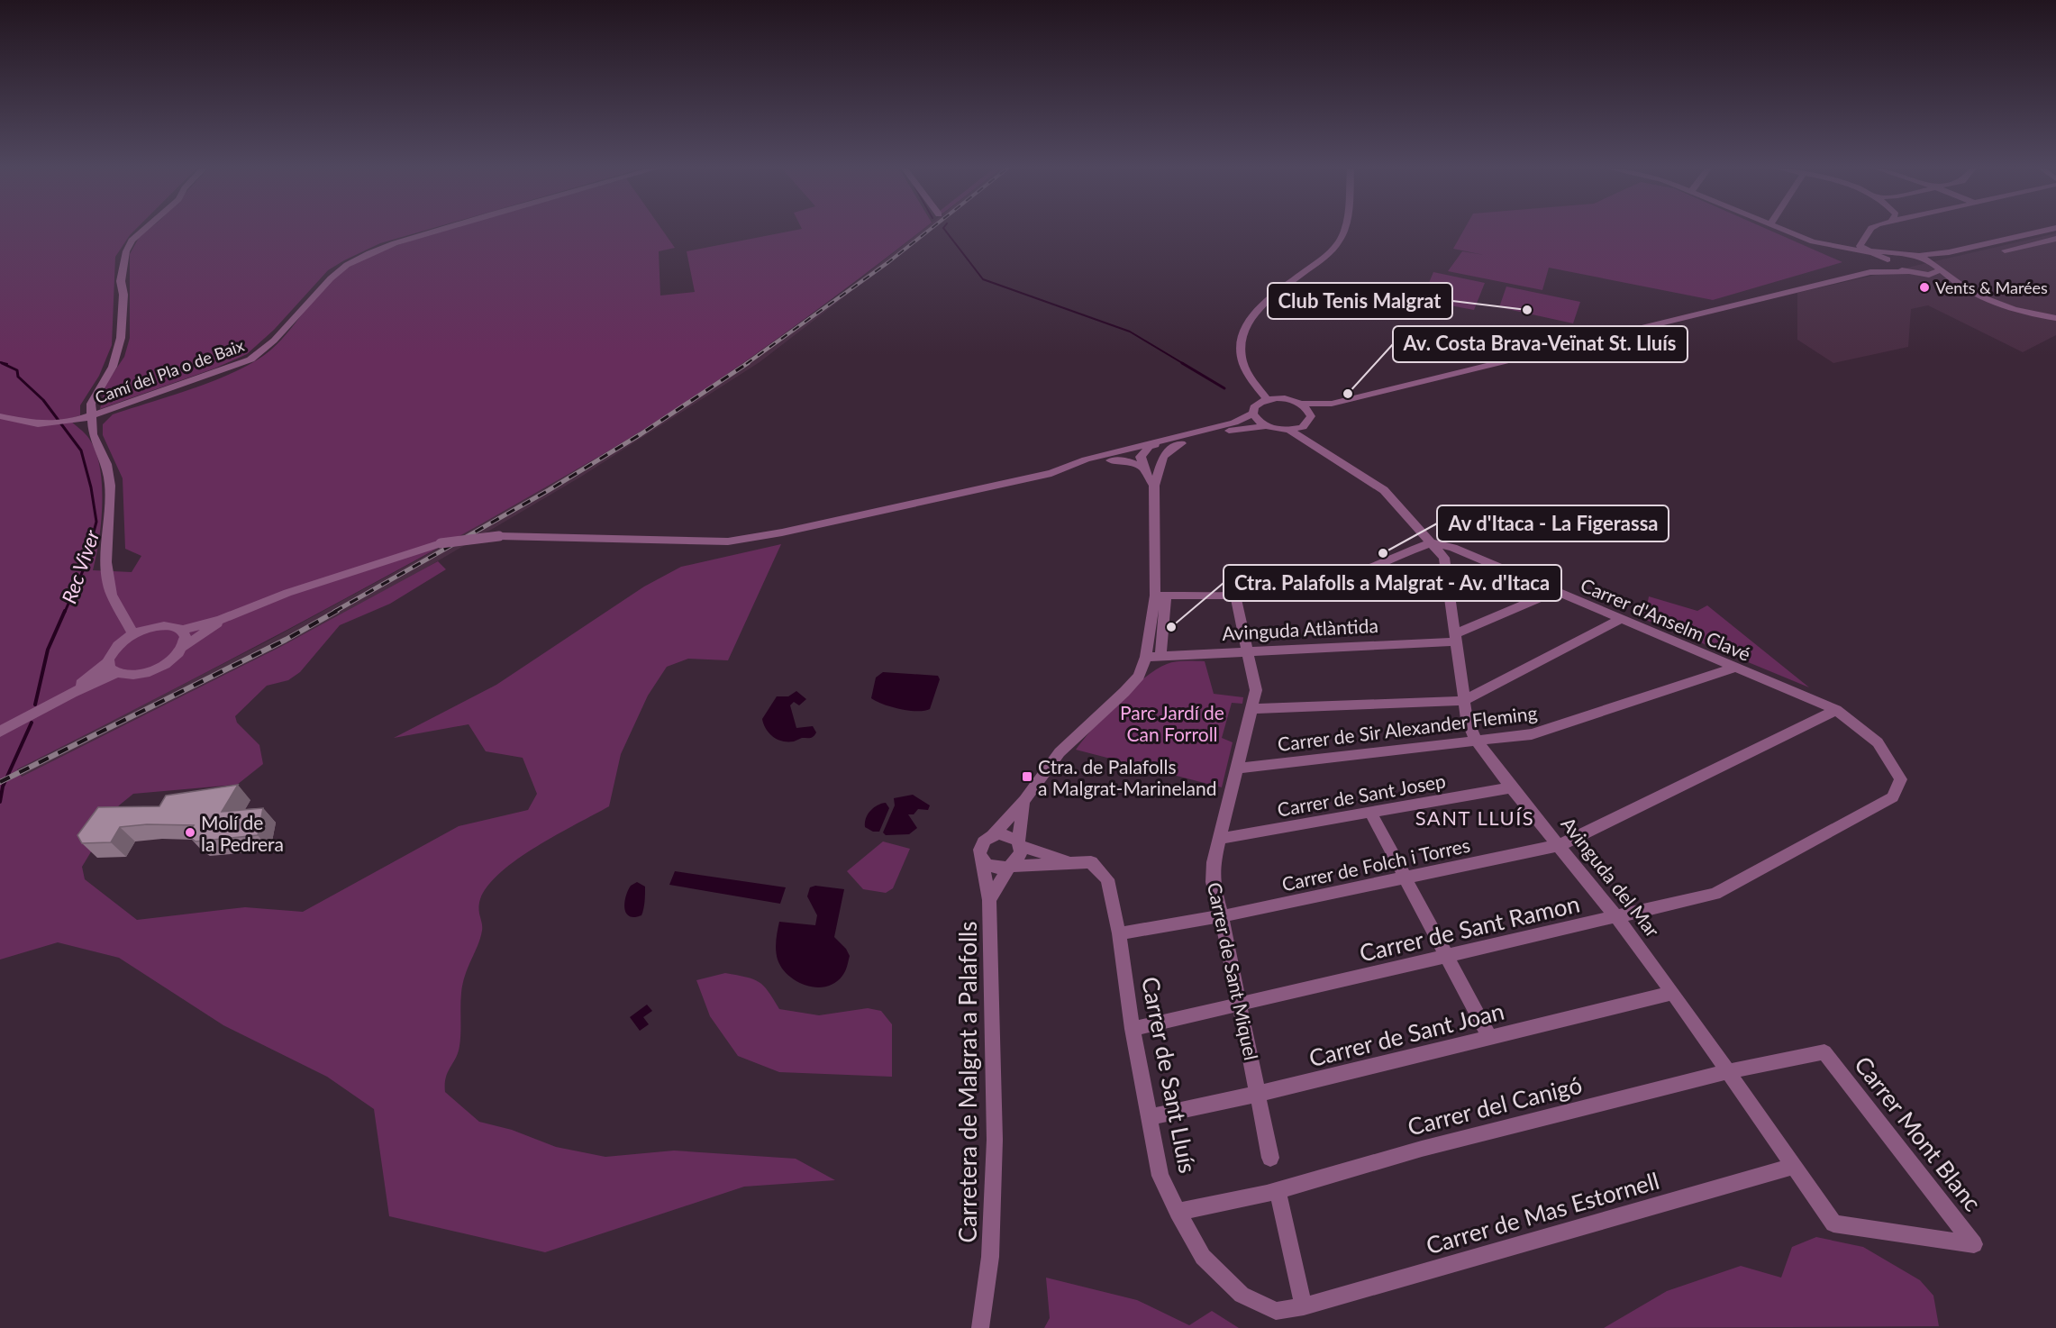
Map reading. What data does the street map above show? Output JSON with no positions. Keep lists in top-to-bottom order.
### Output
{
  "streets": {
    "street": [
      "Camí del Pla o de Baix",
      "Carrer d'Anselm Clavé",
      "Avinguda Atlàntida",
      "Carrer de Sir Alexander Fleming",
      "Carrer de Sant Josep",
      "Carrer de Folch i Torres",
      "Avinguda del Mar",
      "Carrer de Sant Ramon",
      "Carrer de Sant Miquel",
      "Carrer de Sant Joan",
      "Carrer de Sant Lluís",
      "Carretera de Malgrat a Palafolls",
      "Carrer del Canigó",
      "Carrer Mont Blanc",
      "Carrer de Mas Estornell"
    ]
  },
  "crossings": [
    ["Carrer d'Anselm Clavé", "Carrer de Sir Alexander Fleming"],
    ["Carrer d'Anselm Clavé", "Carrer de Folch i Torres"],
    ["Carrer d'Anselm Clavé", "Avinguda del Mar"],
    ["Carrer d'Anselm Clavé", "Carrer de Sant Ramon"],
    ["Avinguda Atlàntida", "Avinguda del Mar"],
    ["Avinguda Atlàntida", "Carrer de Sant Miquel"],
    ["Carrer de Sir Alexander Fleming", "Avinguda del Mar"],
    ["Carrer de Sir Alexander Fleming", "Carrer de Sant Miquel"],
    ["Carrer de Sant Josep", "Avinguda del Mar"],
    ["Carrer de Sant Josep", "Carrer de Sant Miquel"],
    ["Carrer de Folch i Torres", "Avinguda del Mar"],
    ["Carrer de Folch i Torres", "Carrer de Sant Miquel"],
    ["Carrer de Folch i Torres", "Carrer de Sant Lluís"],
    ["Avinguda del Mar", "Carrer de Sant Ramon"],
    ["Avinguda del Mar", "Carrer de Sant Joan"],
    ["Avinguda del Mar", "Carrer del Canigó"],
    ["Avinguda del Mar", "Carrer Mont Blanc"],
    ["Avinguda del Mar", "Carrer de Mas Estornell"],
    ["Carrer de Sant Ramon", "Carrer de Sant Miquel"],
    ["Carrer de Sant Ramon", "Carrer de Sant Lluís"],
    ["Carrer de Sant Miquel", "Carrer de Sant Joan"],
    ["Carrer de Sant Joan", "Carrer de Sant Lluís"],
    ["Carrer de Sant Lluís", "Carretera de Malgrat a Palafolls"],
    ["Carrer de Sant Lluís", "Carrer del Canigó"],
    ["Carrer de Sant Lluís", "Carrer de Mas Estornell"],
    ["Carrer del Canigó", "Carrer Mont Blanc"]
  ],
  "districts": ["SANT LLUÍS"],
  "water": ["Rec Viver"],
  "parks": ["Parc Jardí de Can Forroll"],
  "places": {
    "other": [
      "Vents & Marées",
      "Club Tenis Malgrat",
      "Av. Costa Brava-Veïnat St. Lluís",
      "Av d'Itaca - La Figerassa",
      "Ctra. Palafolls a Malgrat - Av. d'Itaca",
      "Molí de la Pedrera"
    ],
    "transit": ["Ctra. de Palafolls a Malgrat-Marineland"]
  }
}
